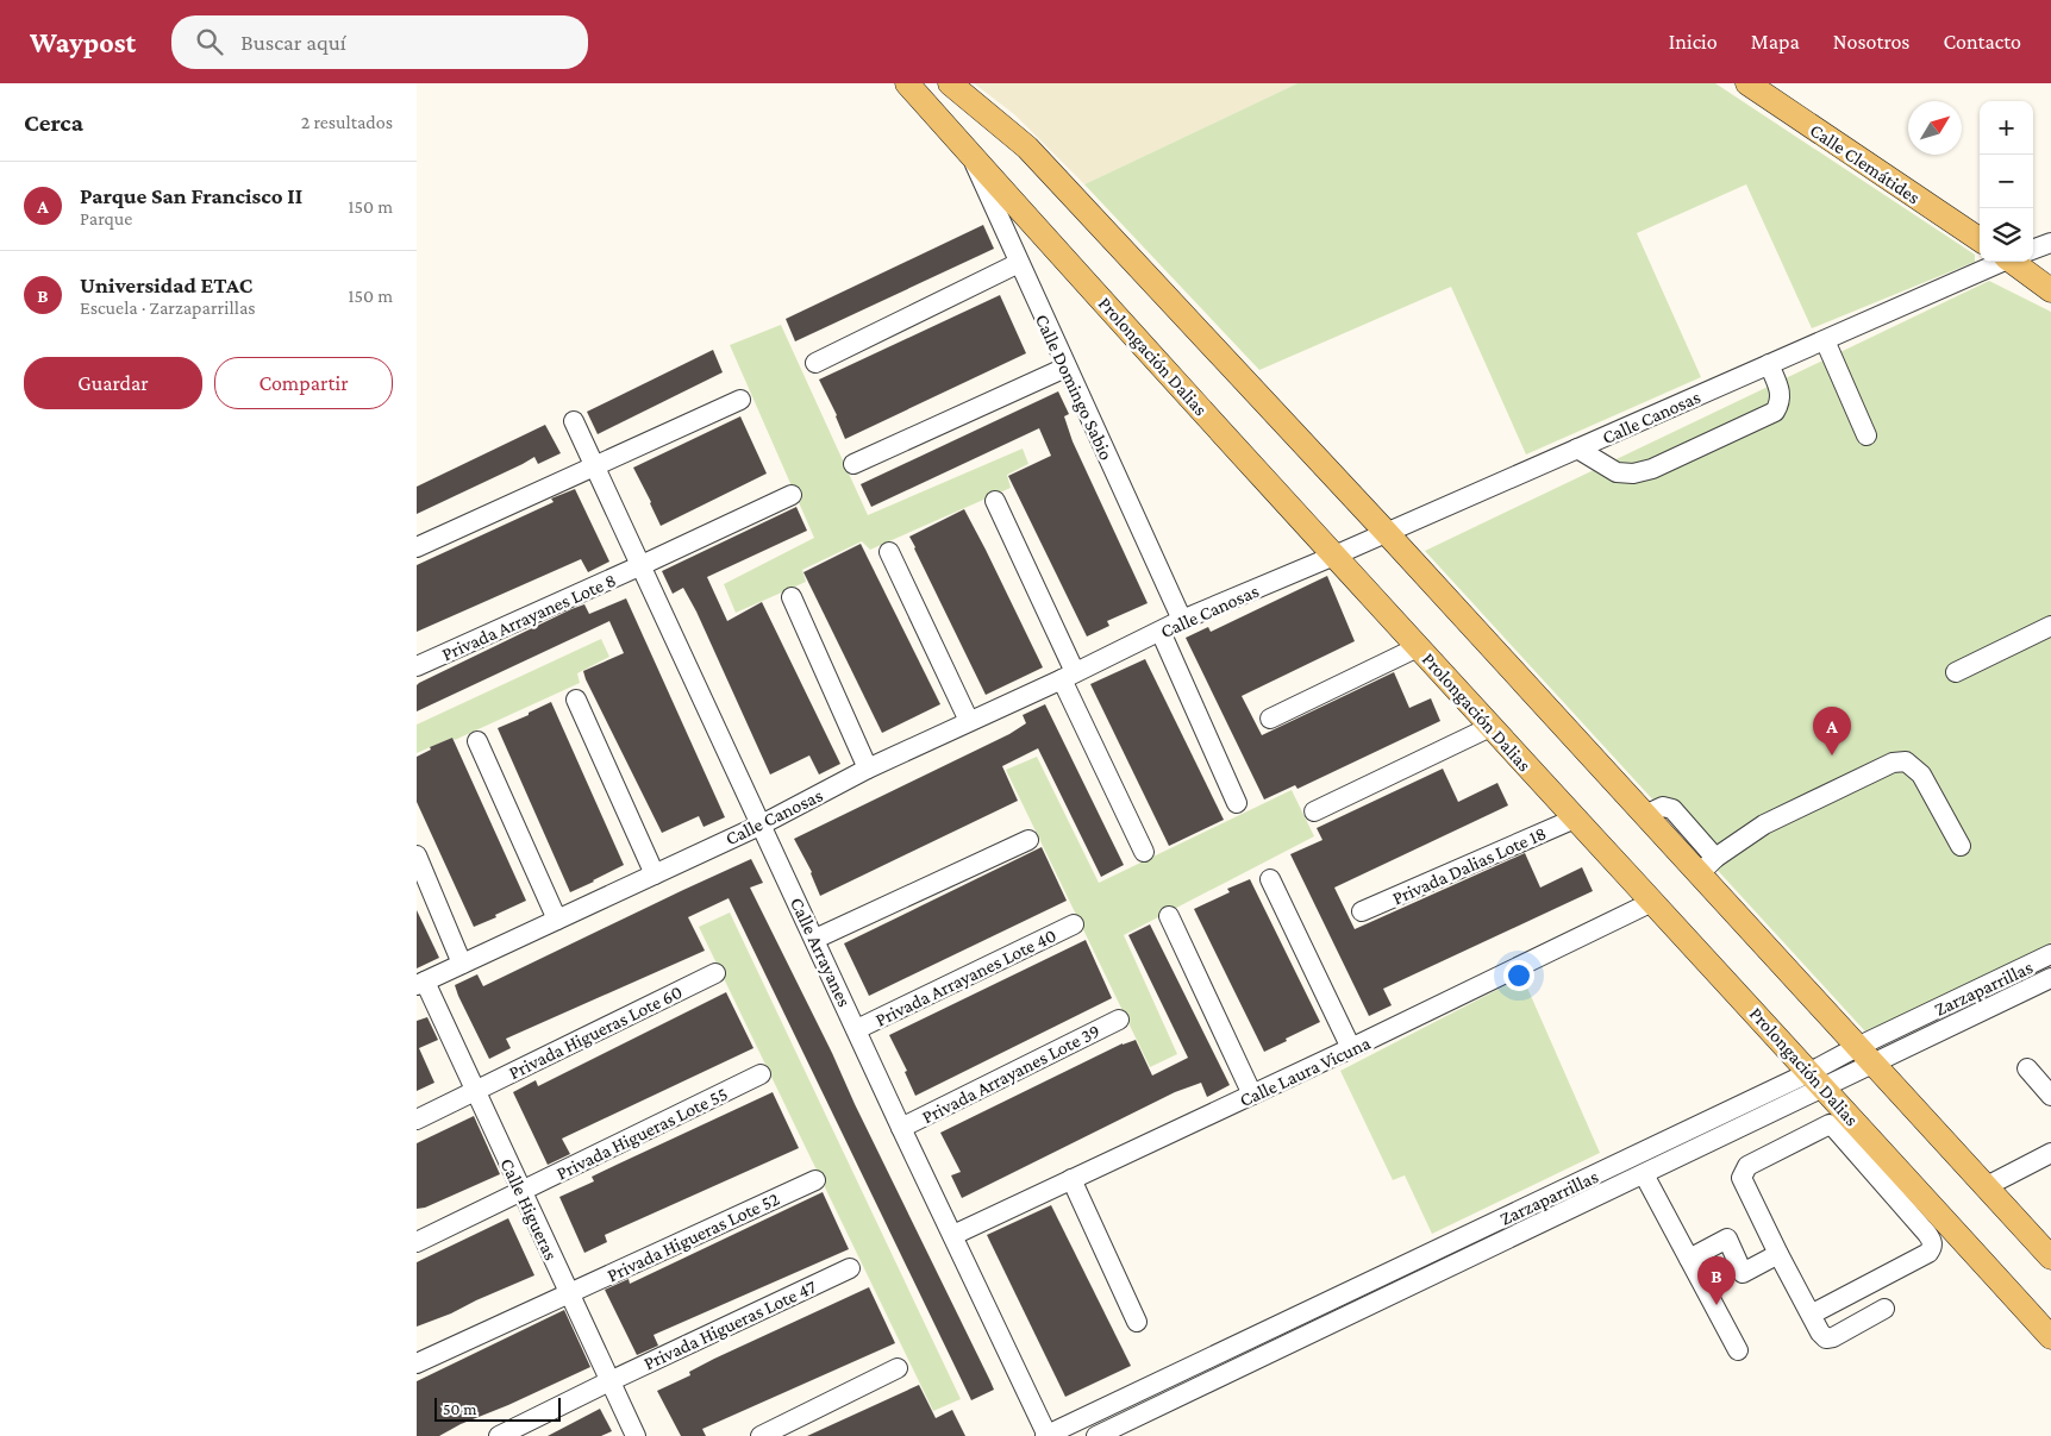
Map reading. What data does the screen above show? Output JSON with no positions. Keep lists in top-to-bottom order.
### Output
{
  "streets": {
    "main road": ["Calle Clemátides", "Prolongación Dalias"],
    "street": [
      "Calle Domingo Sabio",
      "Calle Canosas",
      "Privada Arrayanes Lote 8",
      "Privada Dalias Lote 18",
      "Calle Arrayanes",
      "Privada Arrayanes Lote 40",
      "Zarzaparrillas",
      "Privada Higueras Lote 60",
      "Calle Laura Vicuna",
      "Privada Arrayanes Lote 39",
      "Privada Higueras Lote 55",
      "Calle Higueras",
      "Privada Higueras Lote 52",
      "Privada Higueras Lote 47"
    ]
  },
  "crossings": [
    ["Prolongación Dalias", "Calle Domingo Sabio"],
    ["Prolongación Dalias", "Calle Canosas"],
    ["Prolongación Dalias", "Privada Dalias Lote 18"],
    ["Prolongación Dalias", "Zarzaparrillas"],
    ["Prolongación Dalias", "Calle Laura Vicuna"],
    ["Calle Domingo Sabio", "Calle Canosas"],
    ["Calle Canosas", "Calle Arrayanes"],
    ["Calle Canosas", "Calle Higueras"],
    ["Privada Arrayanes Lote 8", "Calle Arrayanes"],
    ["Calle Arrayanes", "Privada Arrayanes Lote 40"],
    ["Calle Arrayanes", "Zarzaparrillas"],
    ["Calle Arrayanes", "Calle Laura Vicuna"],
    ["Calle Arrayanes", "Privada Arrayanes Lote 39"],
    ["Privada Higueras Lote 60", "Calle Higueras"],
    ["Privada Higueras Lote 55", "Calle Higueras"],
    ["Calle Higueras", "Privada Higueras Lote 52"],
    ["Calle Higueras", "Privada Higueras Lote 47"]
  ],
  "scale_bar": "50 m",
  "north": "top right",
  "page": {
    "header": "Waypost",
    "search": "Buscar aquí",
    "nav": [
      "Inicio",
      "Mapa",
      "Nosotros",
      "Contacto"
    ],
    "heading": ["Cerca", "2 resultados"],
    "map_buttons": ["+", "−"],
    "list": [
      {
        "mark": "A",
        "name": "Parque San Francisco II",
        "note": "Parque",
        "value": "150 m"
      },
      {
        "mark": "B",
        "name": "Universidad ETAC",
        "note": "Escuela · Zarzaparrillas",
        "value": "150 m"
      }
    ],
    "buttons": ["Guardar", "Compartir"],
    "pins": ["A", "B"],
    "scale": "50 m"
  }
}
